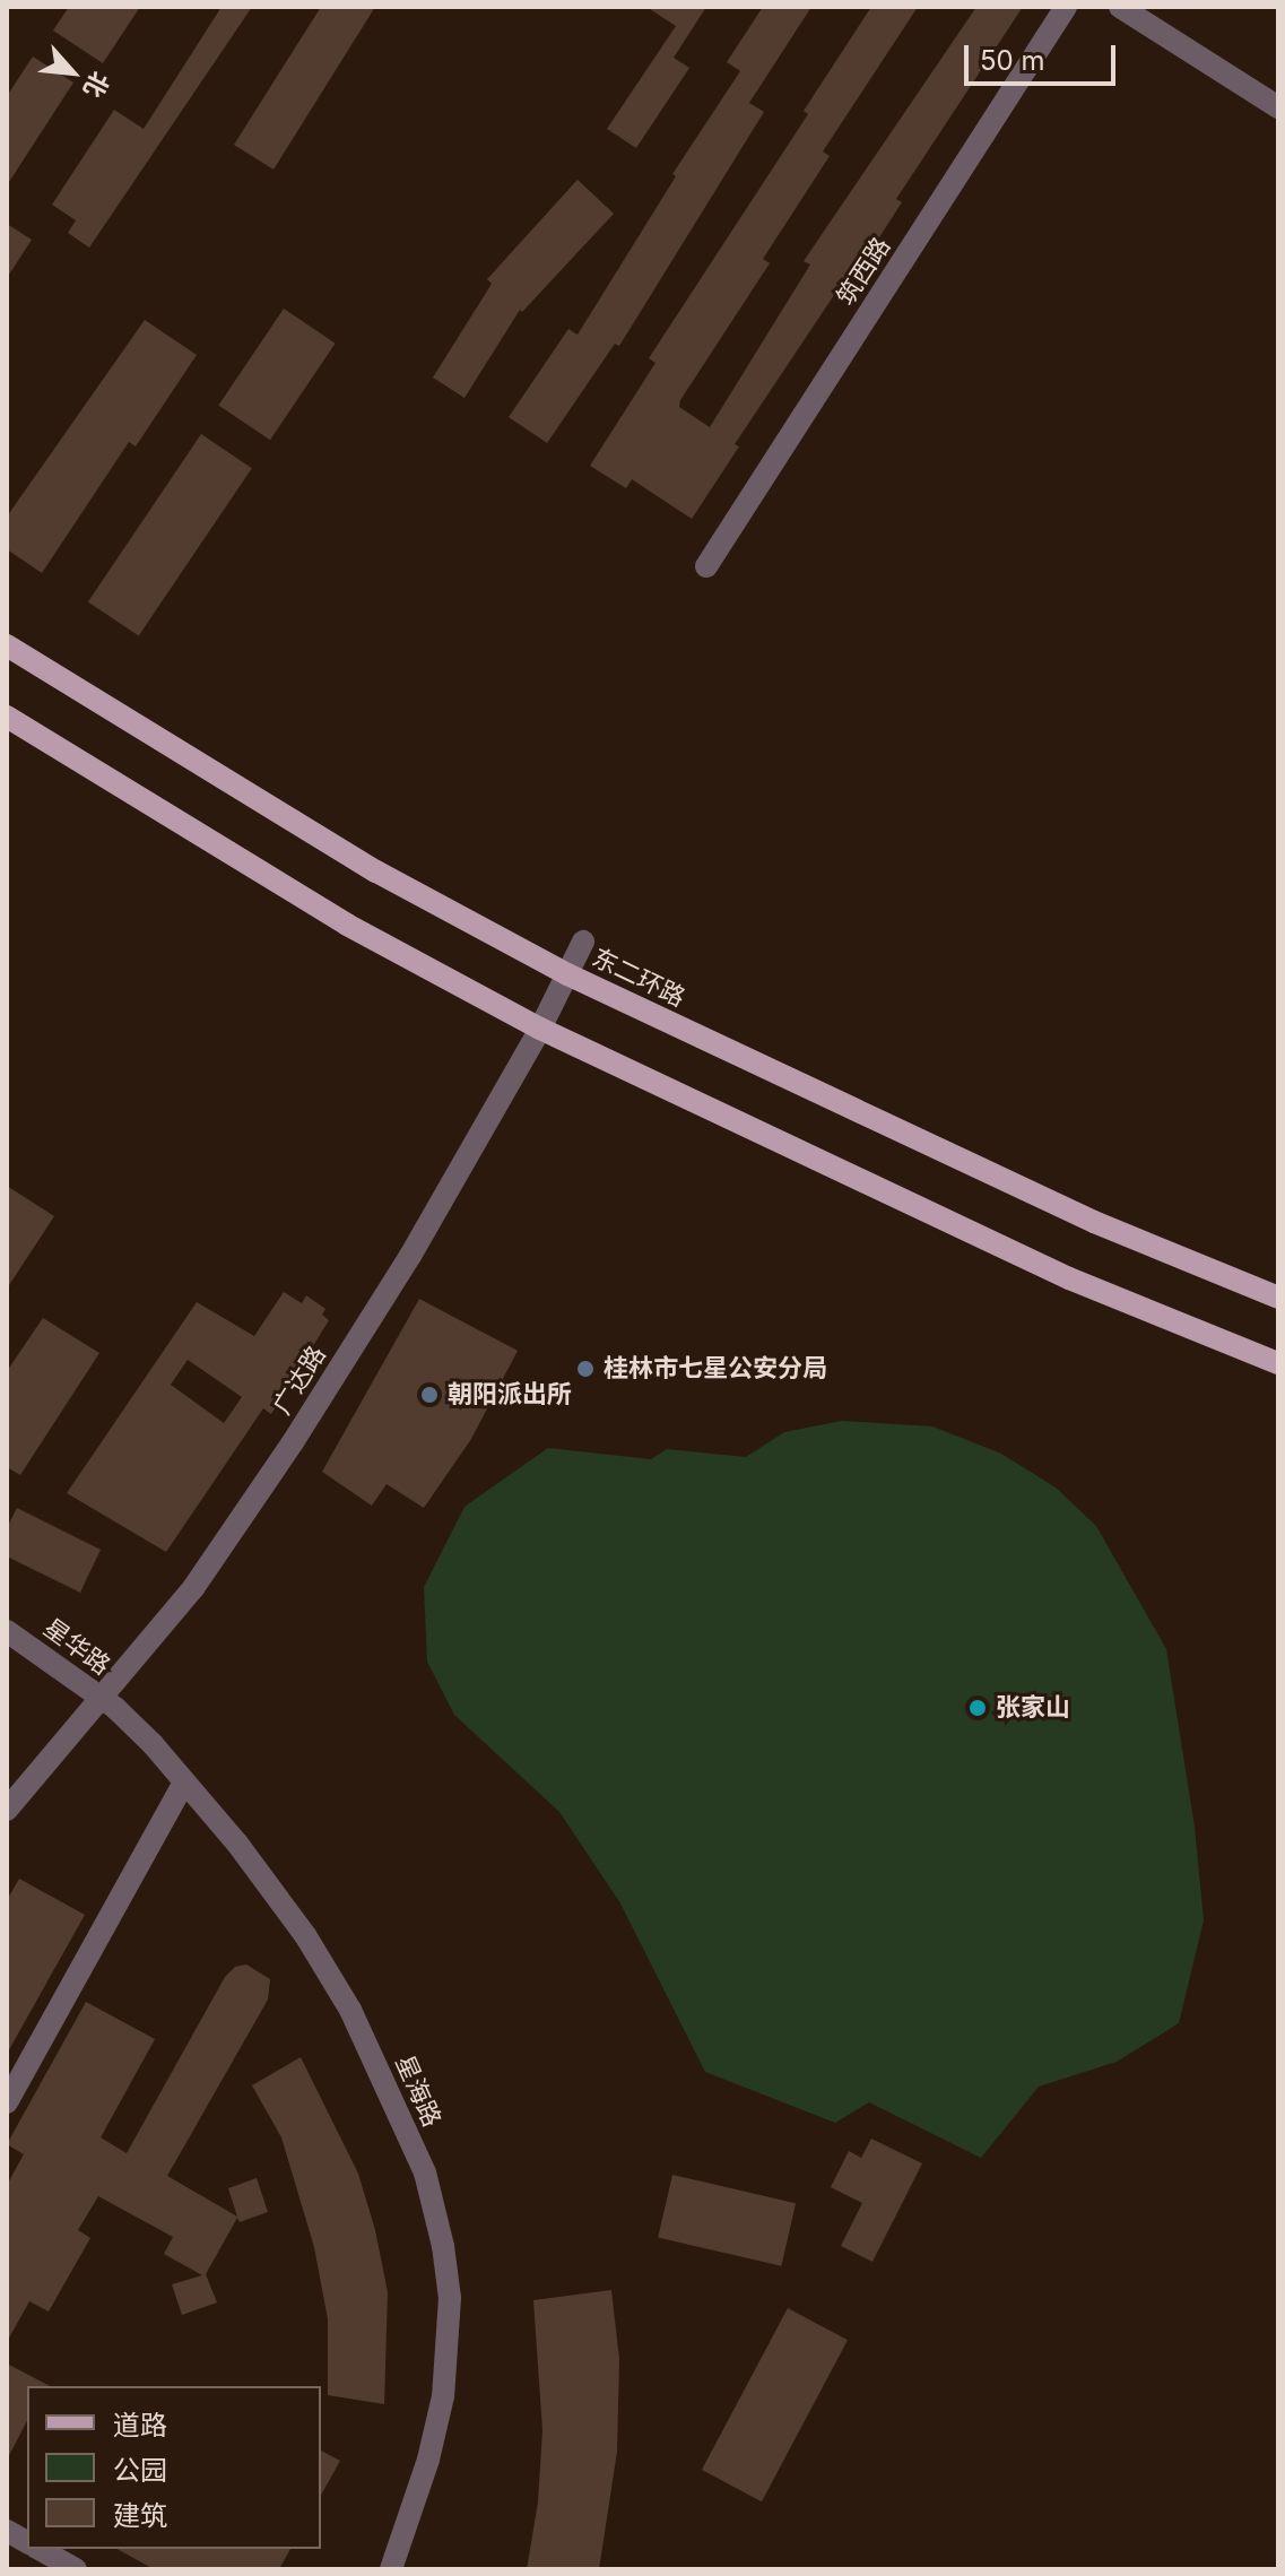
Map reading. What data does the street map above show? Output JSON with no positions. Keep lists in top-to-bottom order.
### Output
{
  "streets": {
    "main road": ["东二环路"],
    "street": [
      "筑西路",
      "广达路",
      "星华路",
      "星海路"
    ]
  },
  "crossings": [
    ["东二环路", "广达路"],
    ["广达路", "星华路"],
    ["广达路", "星海路"],
    ["星华路", "星海路"]
  ],
  "places": ["桂林市七星公安分局", "朝阳派出所", "张家山"],
  "legend": ["道路", "公园", "建筑"],
  "scale_bar": "50 m",
  "north": "bottom right"
}
